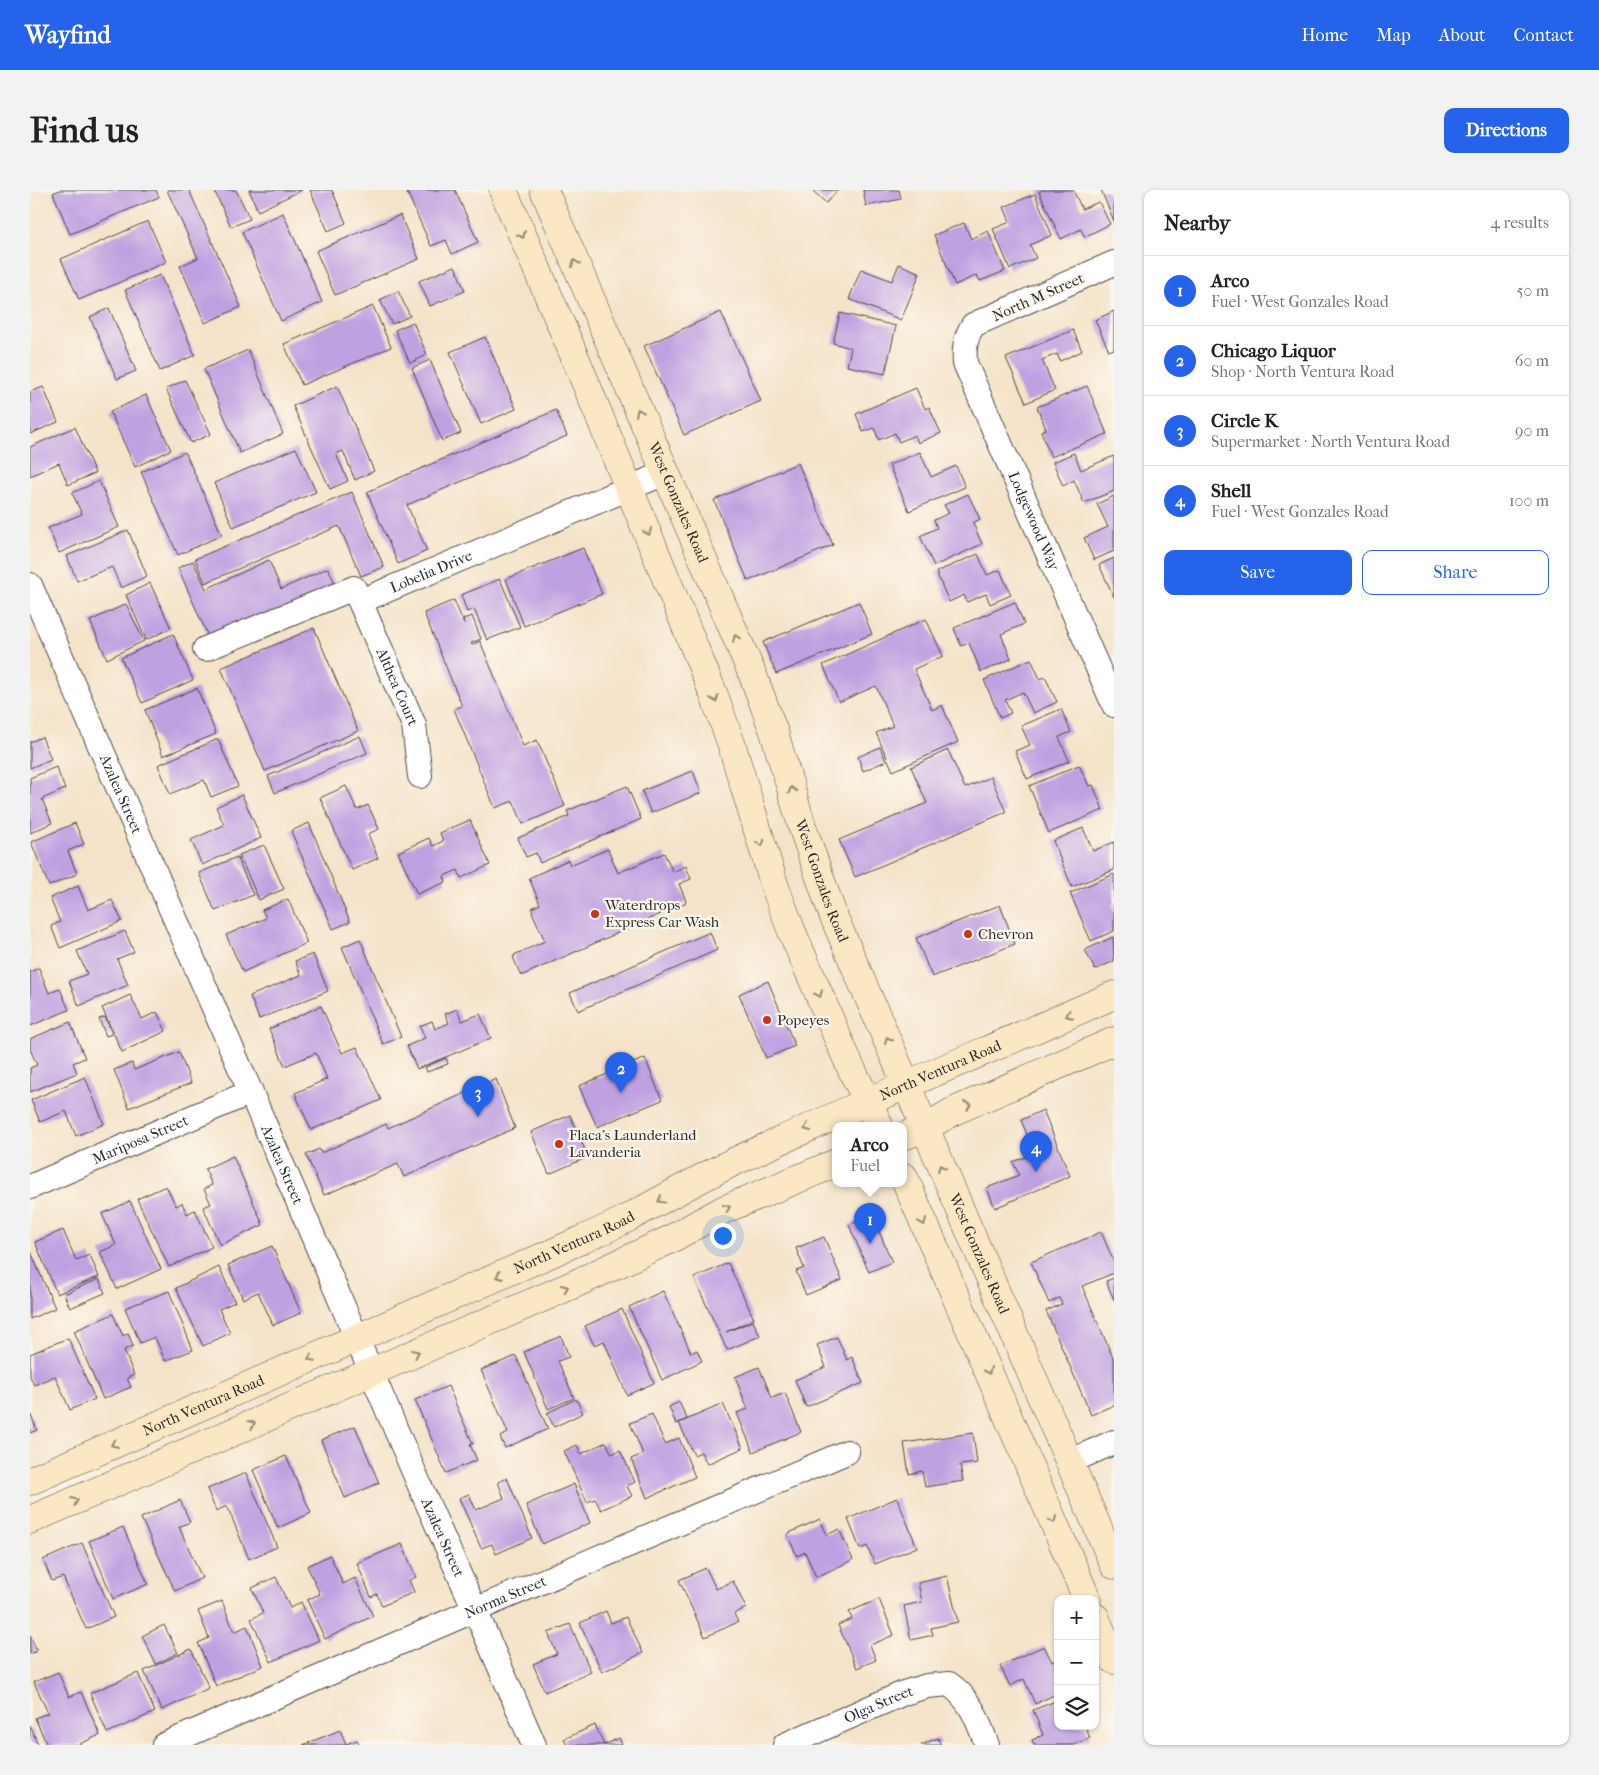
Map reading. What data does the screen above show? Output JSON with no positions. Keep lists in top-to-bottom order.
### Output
{
  "streets": {
    "main road": ["West Gonzales Road", "North Ventura Road"],
    "street": [
      "North M Street",
      "Lodgewood Way",
      "Lobelia Drive",
      "Althea Court",
      "Azalea Street",
      "Mariposa Street",
      "Norma Street",
      "Olga Street"
    ]
  },
  "crossings": [
    ["North M Street", "Lodgewood Way"],
    ["West Gonzales Road", "Lobelia Drive"],
    ["West Gonzales Road", "North Ventura Road"],
    ["Lobelia Drive", "Althea Court"],
    ["Azalea Street", "North Ventura Road"],
    ["Azalea Street", "Mariposa Street"],
    ["Azalea Street", "Norma Street"]
  ],
  "places": [
    "Waterdrops Express Car Wash",
    "Chevron",
    "Popeyes",
    "Flaca's Launderland Lavanderia"
  ],
  "page": {
    "header": "Wayfind",
    "nav": [
      "Home",
      "Map",
      "About",
      "Contact"
    ],
    "buttons": [
      "Directions",
      ["Save", "Share"]
    ],
    "title": "Find us",
    "heading": ["Nearby", "4 results"],
    "list": [
      {
        "mark": "1",
        "name": "Arco",
        "note": "Fuel · West Gonzales Road",
        "value": "50 m"
      },
      {
        "mark": "2",
        "name": "Chicago Liquor",
        "note": "Shop · North Ventura Road",
        "value": "60 m"
      },
      {
        "mark": "3",
        "name": "Circle K",
        "note": "Supermarket · North Ventura Road",
        "value": "90 m"
      },
      {
        "mark": "4",
        "name": "Shell",
        "note": "Fuel · West Gonzales Road",
        "value": "100 m"
      }
    ],
    "pins": [
      "2",
      "3",
      "4",
      "1"
    ],
    "popup": ["Arco", "Fuel"],
    "map_buttons": ["+", "−"]
  }
}
